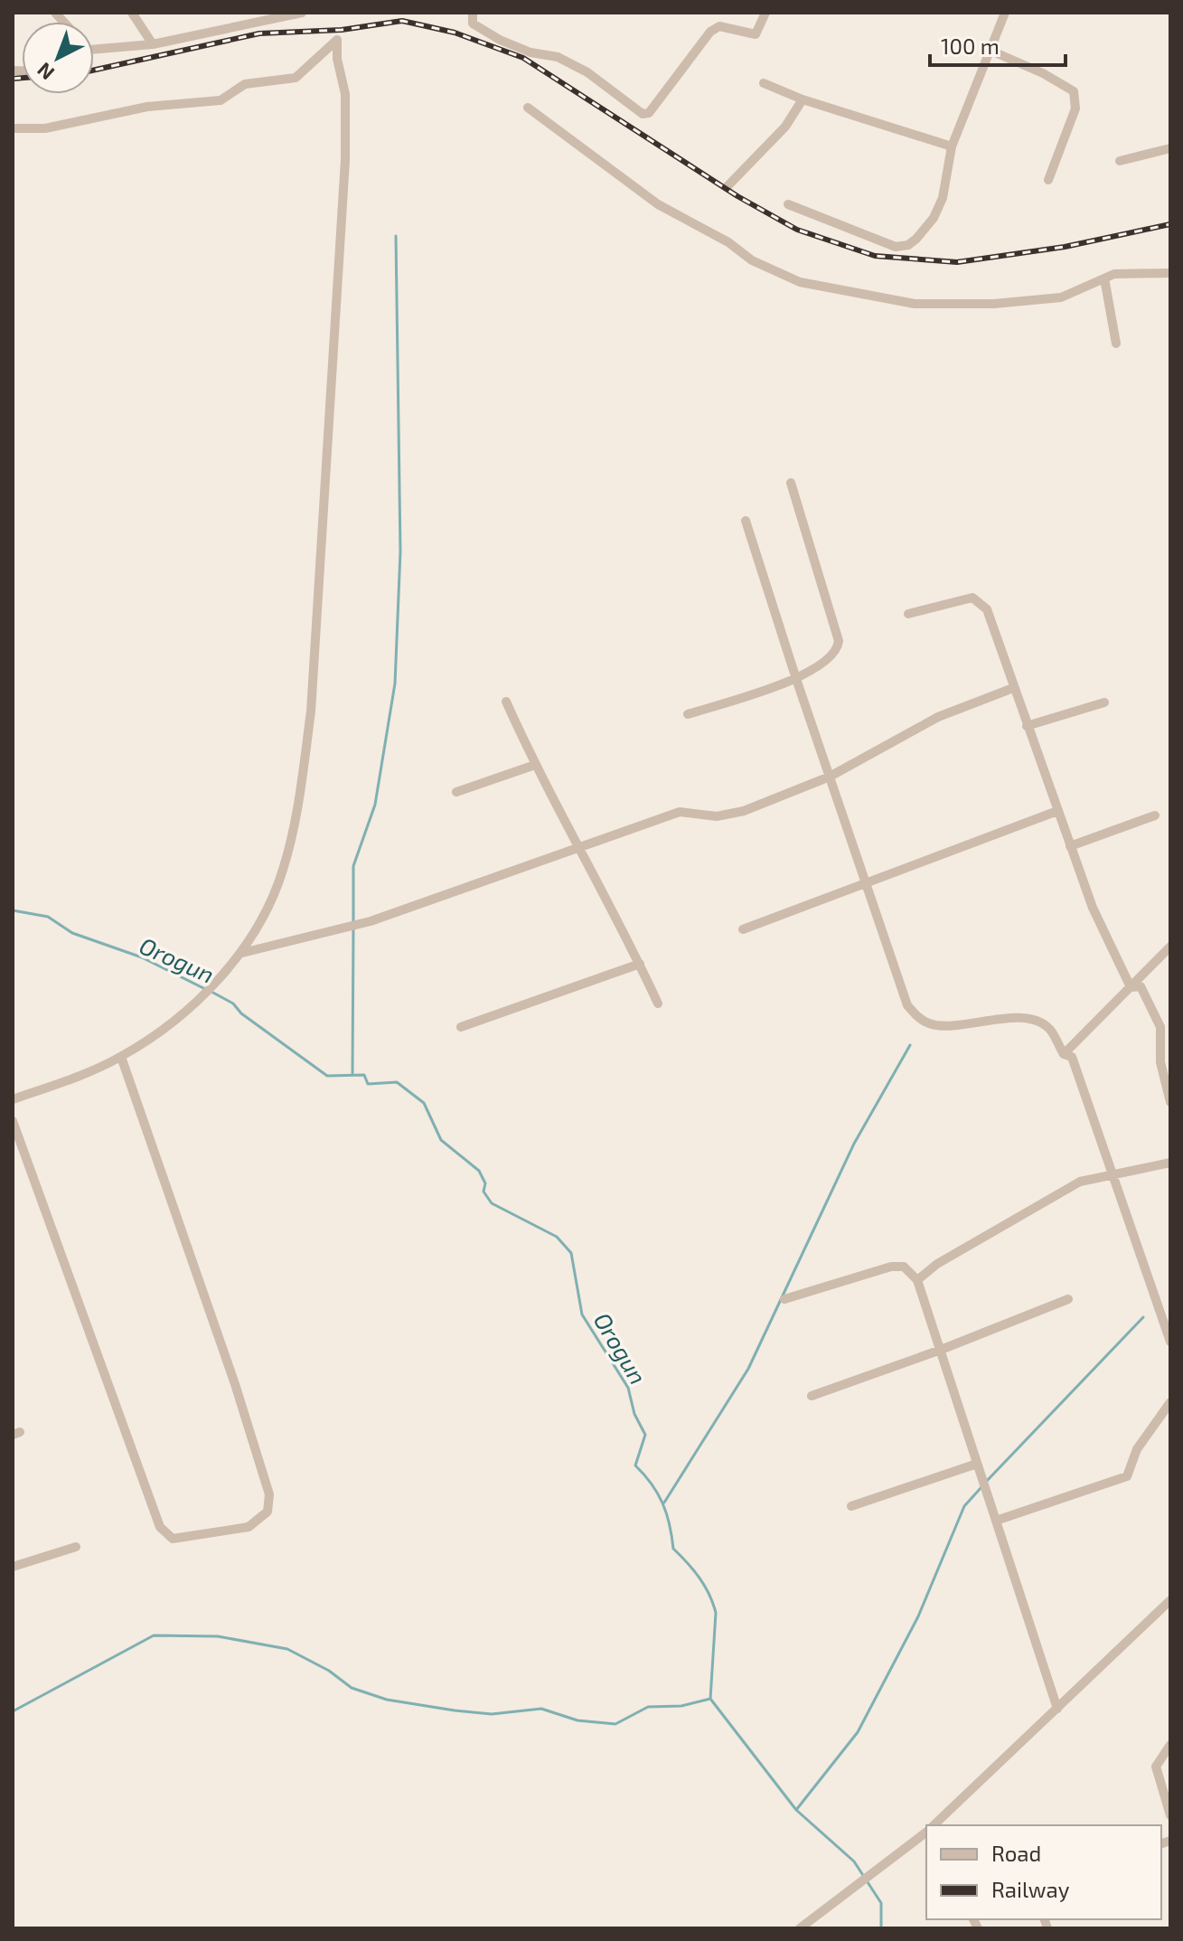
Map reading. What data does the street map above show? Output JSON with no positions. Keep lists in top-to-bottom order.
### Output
{
  "water": ["Orogun"],
  "legend": ["Road", "Railway"],
  "scale_bar": "100 m",
  "north": "bottom left"
}
